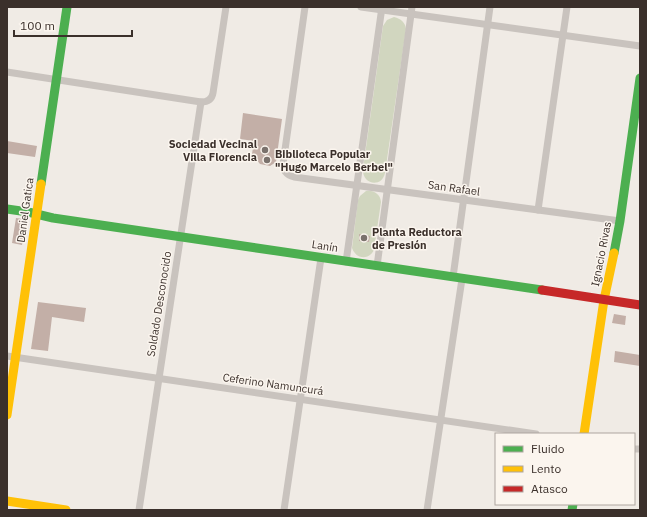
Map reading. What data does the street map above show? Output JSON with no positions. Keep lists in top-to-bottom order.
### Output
{
  "streets": {
    "main road": ["Daniel Gatica", "Lanín", "Ignacio Rivas"],
    "street": ["San Rafael", "Soldado Desconocido", "Ceferino Namuncurá"]
  },
  "crossings": [
    ["San Rafael", "Ignacio Rivas"],
    ["Daniel Gatica", "Lanín"],
    ["Daniel Gatica", "Ceferino Namuncurá"],
    ["Lanín", "Ignacio Rivas"],
    ["Lanín", "Soldado Desconocido"],
    ["Soldado Desconocido", "Ceferino Namuncurá"]
  ],
  "places": ["Sociedad Vecinal Villa Florencia", "Biblioteca Popular \"Hugo Marcelo Berbel\"", "Planta Reductora de Presión"],
  "legend": ["Fluido", "Lento", "Atasco"],
  "scale_bar": "100 m"
}
